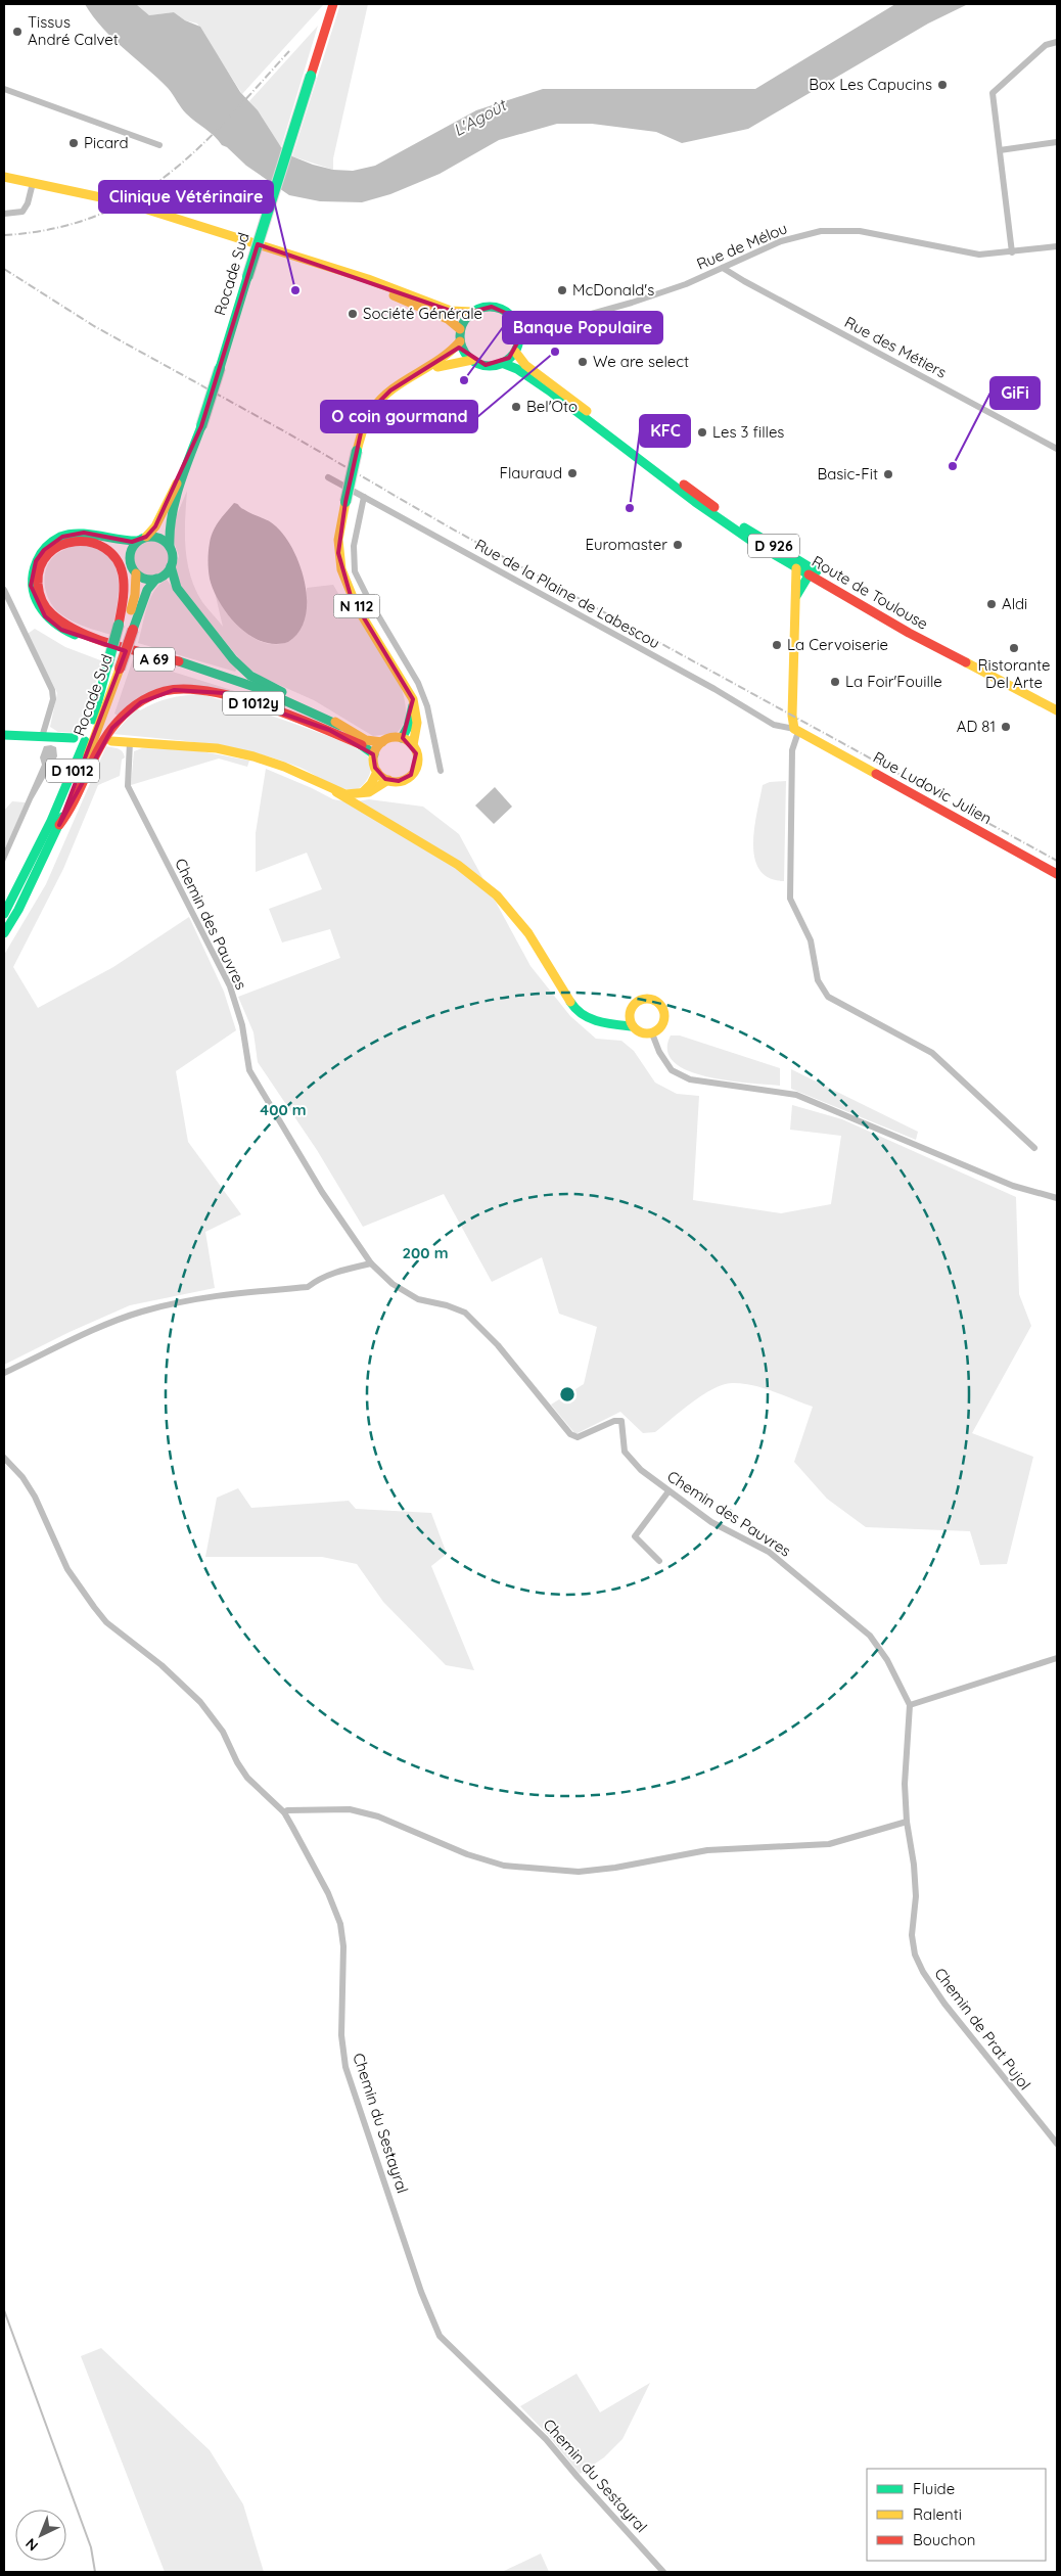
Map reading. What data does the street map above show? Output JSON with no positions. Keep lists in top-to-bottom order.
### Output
{
  "streets": {
    "main road": [
      "Rocade Sud",
      "D 926",
      "Route de Toulouse",
      "N 112",
      "A 69",
      "D 1012y",
      "D 1012",
      "Rue Ludovic Julien"
    ],
    "street": [
      "Rue de Mélou",
      "Rue des Métiers",
      "Rue de la Plaine de Labescou",
      "Chemin des Pauvres",
      "Chemin de Prat Pujol",
      "Chemin du Sestayral"
    ]
  },
  "crossings": [
    ["Rue de Mélou", "Rue des Métiers"],
    ["Rue de Mélou", "D 926"],
    ["Rue de Mélou", "Route de Toulouse"],
    ["Rue de Mélou", "N 112"],
    ["Rocade Sud", "A 69"],
    ["Rocade Sud", "D 1012y"],
    ["D 926", "Route de Toulouse"],
    ["D 926", "N 112"],
    ["Route de Toulouse", "N 112"],
    ["Rue de la Plaine de Labescou", "Rue Ludovic Julien"],
    ["A 69", "D 1012y"],
    ["Chemin des Pauvres", "Chemin de Prat Pujol"]
  ],
  "water": ["L'Agoût"],
  "places": [
    "Tissus André Calvet",
    "Box Les Capucins",
    "Picard",
    "Clinique Vétérinaire",
    "McDonald's",
    "Société Générale",
    "O coin gourmand",
    "We are select",
    "Banque Populaire",
    "Bel'Oto",
    "Les 3 filles",
    "GiFi",
    "Flauraud",
    "Basic-Fit",
    "KFC",
    "Euromaster",
    "Aldi",
    "La Cervoiserie",
    "Ristorante Del Arte",
    "La Foir'Fouille",
    "AD 81"
  ],
  "legend": ["Fluide", "Ralenti", "Bouchon"],
  "north": "bottom left",
  "rings": ["400 m", "200 m"]
}
